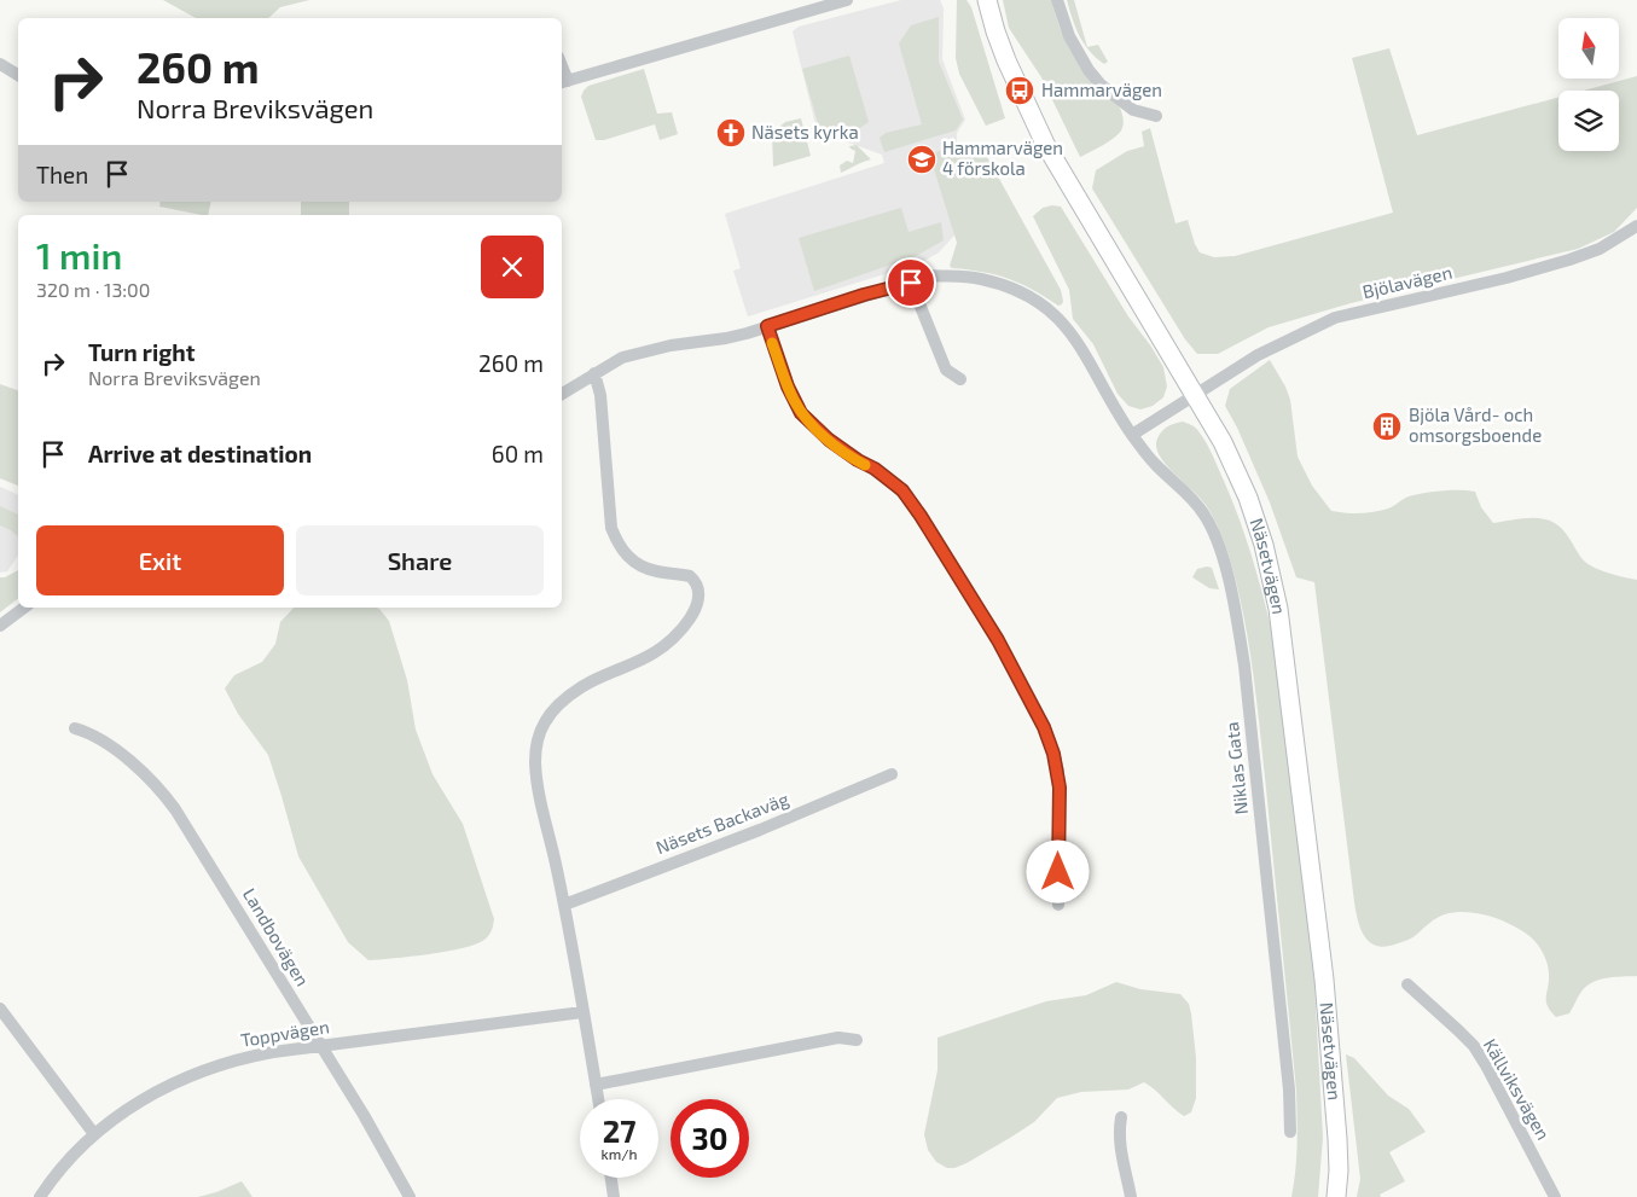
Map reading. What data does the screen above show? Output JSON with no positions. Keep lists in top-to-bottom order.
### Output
{
  "streets": {
    "street": [
      "Bjölavägen",
      "Näsetvägen",
      "Niklas Gata",
      "Näsets Backaväg",
      "Landbovägen",
      "Toppvägen",
      "Källviksvägen"
    ]
  },
  "crossings": [
    ["Bjölavägen", "Näsetvägen"],
    ["Bjölavägen", "Niklas Gata"],
    ["Landbovägen", "Toppvägen"]
  ],
  "places": {
    "bus stop": ["Hammarvägen"],
    "church": ["Näsets kyrka"],
    "school or university": ["Hammarvägen 4 förskola"],
    "building": ["Bjöla Vård- och omsorgsboende"]
  },
  "north": "top",
  "page": {
    "turn": ["260 m", "Norra Breviksvägen"],
    "then": "Then",
    "heading": ["1 min", "320 m · 13:00"],
    "list": [
      {
        "name": "Turn right",
        "note": "Norra Breviksvägen",
        "value": "260 m"
      },
      {
        "name": "Arrive at destination",
        "value": "60 m"
      }
    ],
    "buttons": ["Exit", "Share"],
    "speed": "27 km/h",
    "limit": "30"
  }
}
